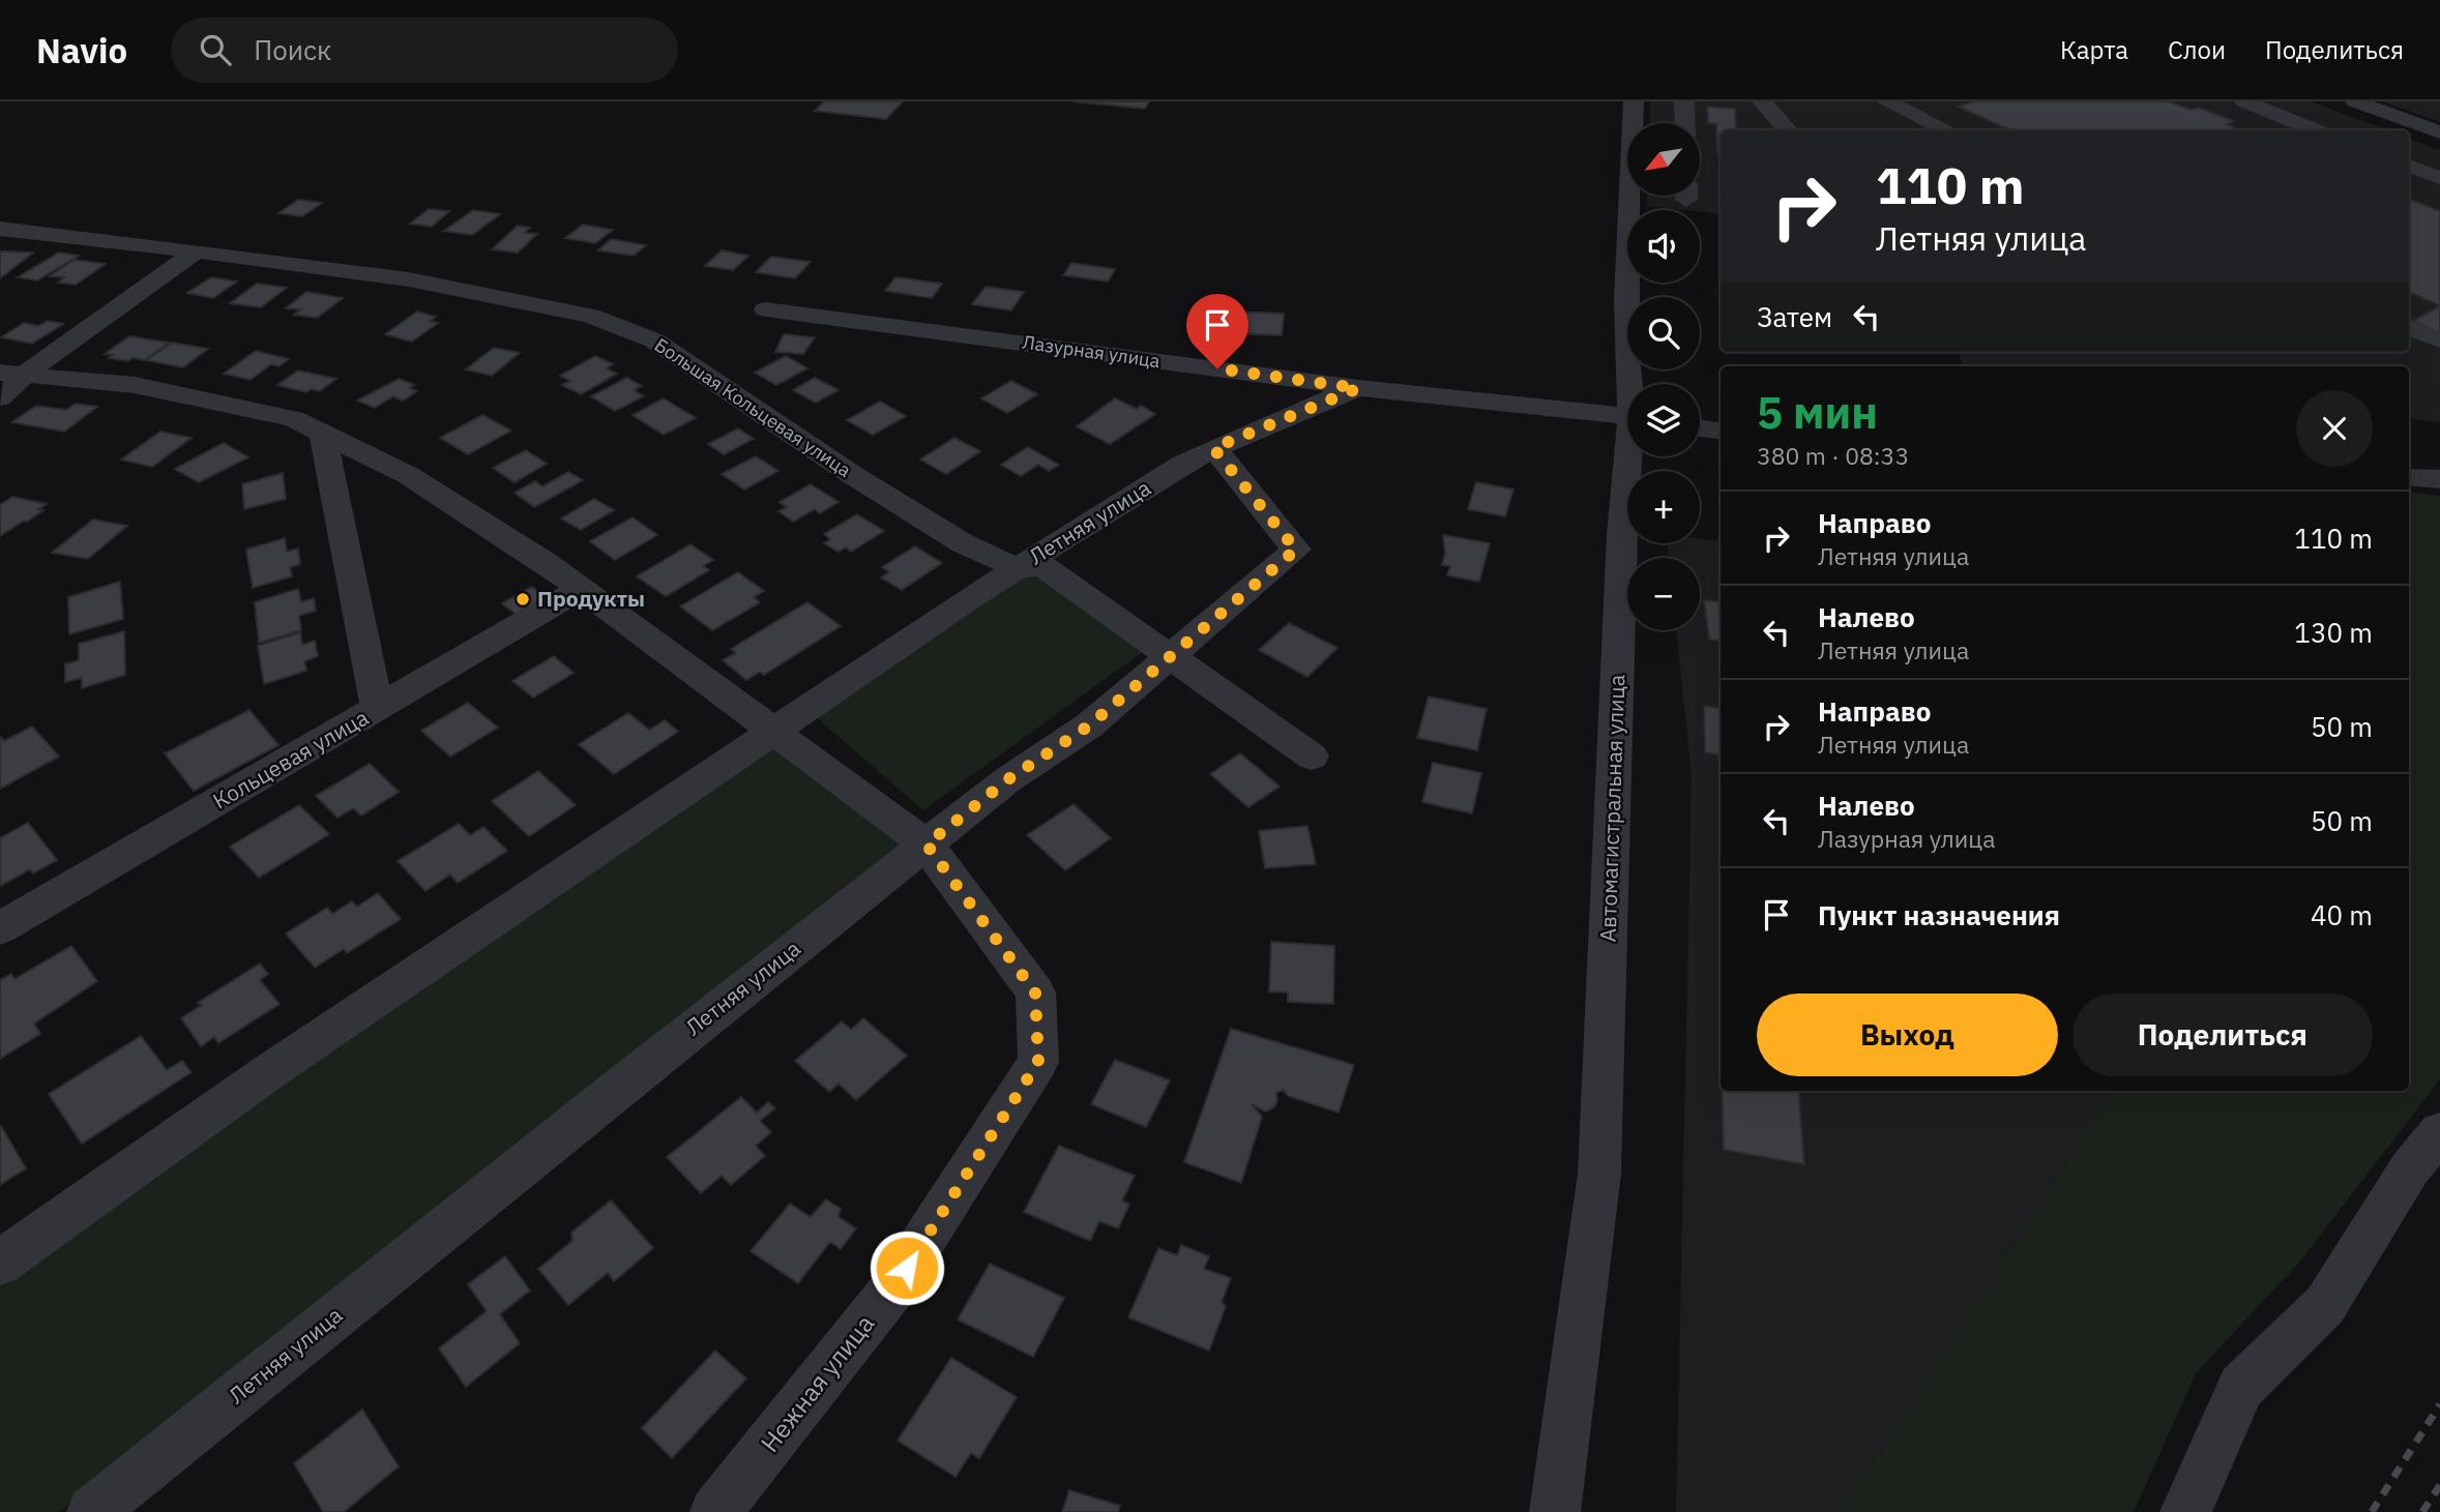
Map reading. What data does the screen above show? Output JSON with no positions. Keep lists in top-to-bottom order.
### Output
{
  "streets": {
    "street": [
      "Лазурная улица",
      "Большая Кольцевая улица",
      "Летняя улица",
      "Кольцевая улица",
      "Автомагистральная улица",
      "Нежная улица"
    ]
  },
  "crossings": [
    ["Лазурная улица", "Летняя улица"],
    ["Большая Кольцевая улица", "Летняя улица"],
    ["Летняя улица", "Нежная улица"]
  ],
  "places": ["Продукты"],
  "north": "bottom left",
  "page": {
    "header": "Navio",
    "search": "Поиск",
    "nav": ["Карта", "Слои", "Поделиться"],
    "map_buttons": ["+", "−"],
    "turn": ["110 m", "Летняя улица"],
    "then": "Затем",
    "heading": ["5 мин", "380 m · 08:33"],
    "list": [
      {
        "name": "Направо",
        "note": "Летняя улица",
        "value": "110 m"
      },
      {
        "name": "Налево",
        "note": "Летняя улица",
        "value": "130 m"
      },
      {
        "name": "Направо",
        "note": "Летняя улица",
        "value": "50 m"
      },
      {
        "name": "Налево",
        "note": "Лазурная улица",
        "value": "50 m"
      },
      {
        "name": "Пункт назначения",
        "value": "40 m"
      }
    ],
    "buttons": ["Выход", "Поделиться"]
  }
}
